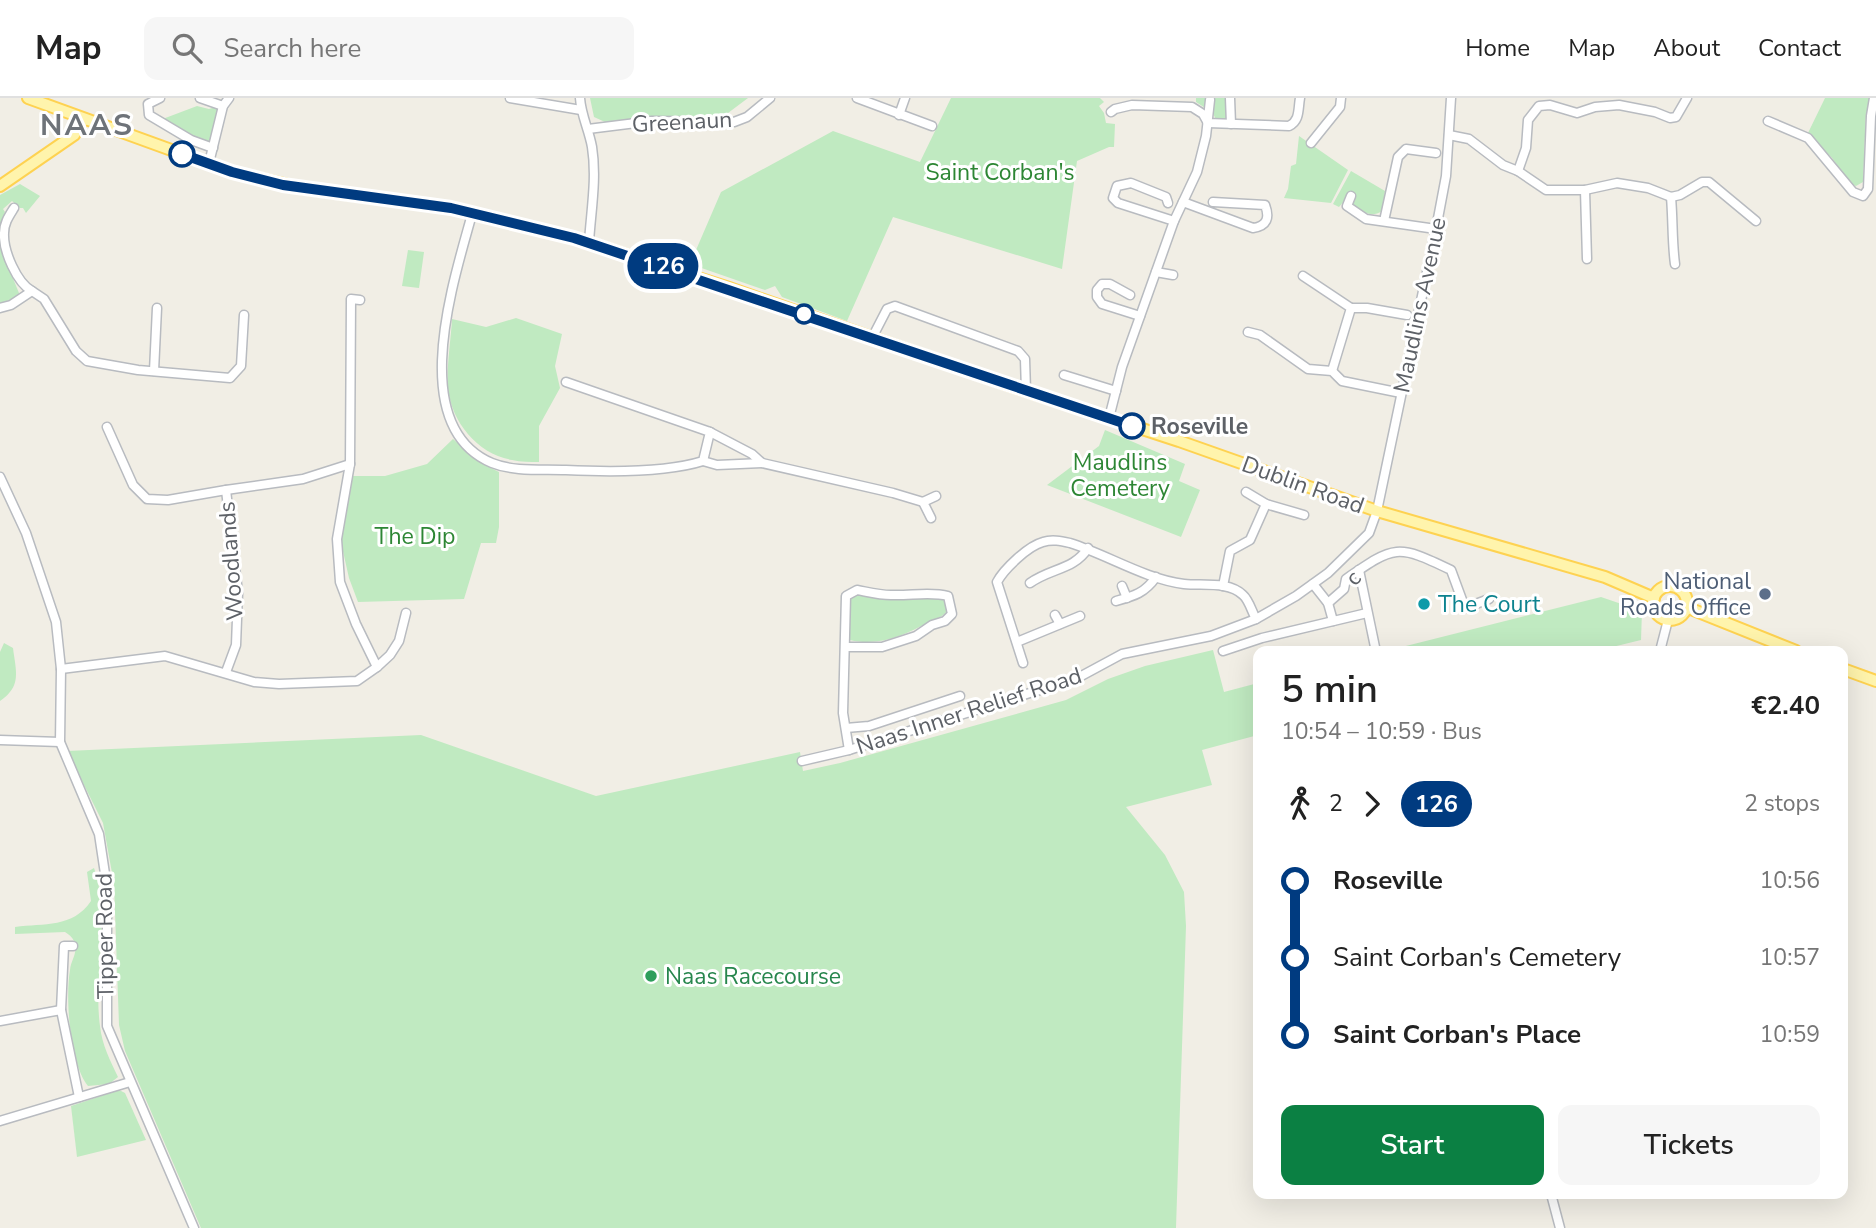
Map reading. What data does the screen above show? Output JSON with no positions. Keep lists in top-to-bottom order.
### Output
{
  "streets": {
    "main road": ["Dublin Road"],
    "street": [
      "Greenaun",
      "Maudlins Avenue",
      "Woodlands",
      "c",
      "Naas Inner Relief Road",
      "Tipper Road"
    ]
  },
  "crossings": [
    ["Maudlins Avenue", "Dublin Road"],
    ["Maudlins Avenue", "Naas Inner Relief Road"],
    ["Dublin Road", "Naas Inner Relief Road"]
  ],
  "districts": ["NAAS"],
  "parks": ["Saint Corban's", "Maudlins Cemetery", "The Dip"],
  "places": [
    "Roseville",
    "National Roads Office",
    "The Court",
    "Naas Racecourse"
  ],
  "lines": ["bus line 126"],
  "page": {
    "header": "Map",
    "search": "Search here",
    "nav": [
      "Home",
      "Map",
      "About",
      "Contact"
    ],
    "on_map": "126",
    "heading": ["5 min", "10:54 – 10:59 · Bus", "€2.40"],
    "legs": ["2", "126", "2 stops"],
    "list": [
      {
        "name": "Roseville",
        "value": "10:56"
      },
      {
        "name": "Saint Corban's Cemetery",
        "value": "10:57"
      },
      {
        "name": "Saint Corban's Place",
        "value": "10:59"
      }
    ],
    "buttons": ["Start", "Tickets"]
  }
}
